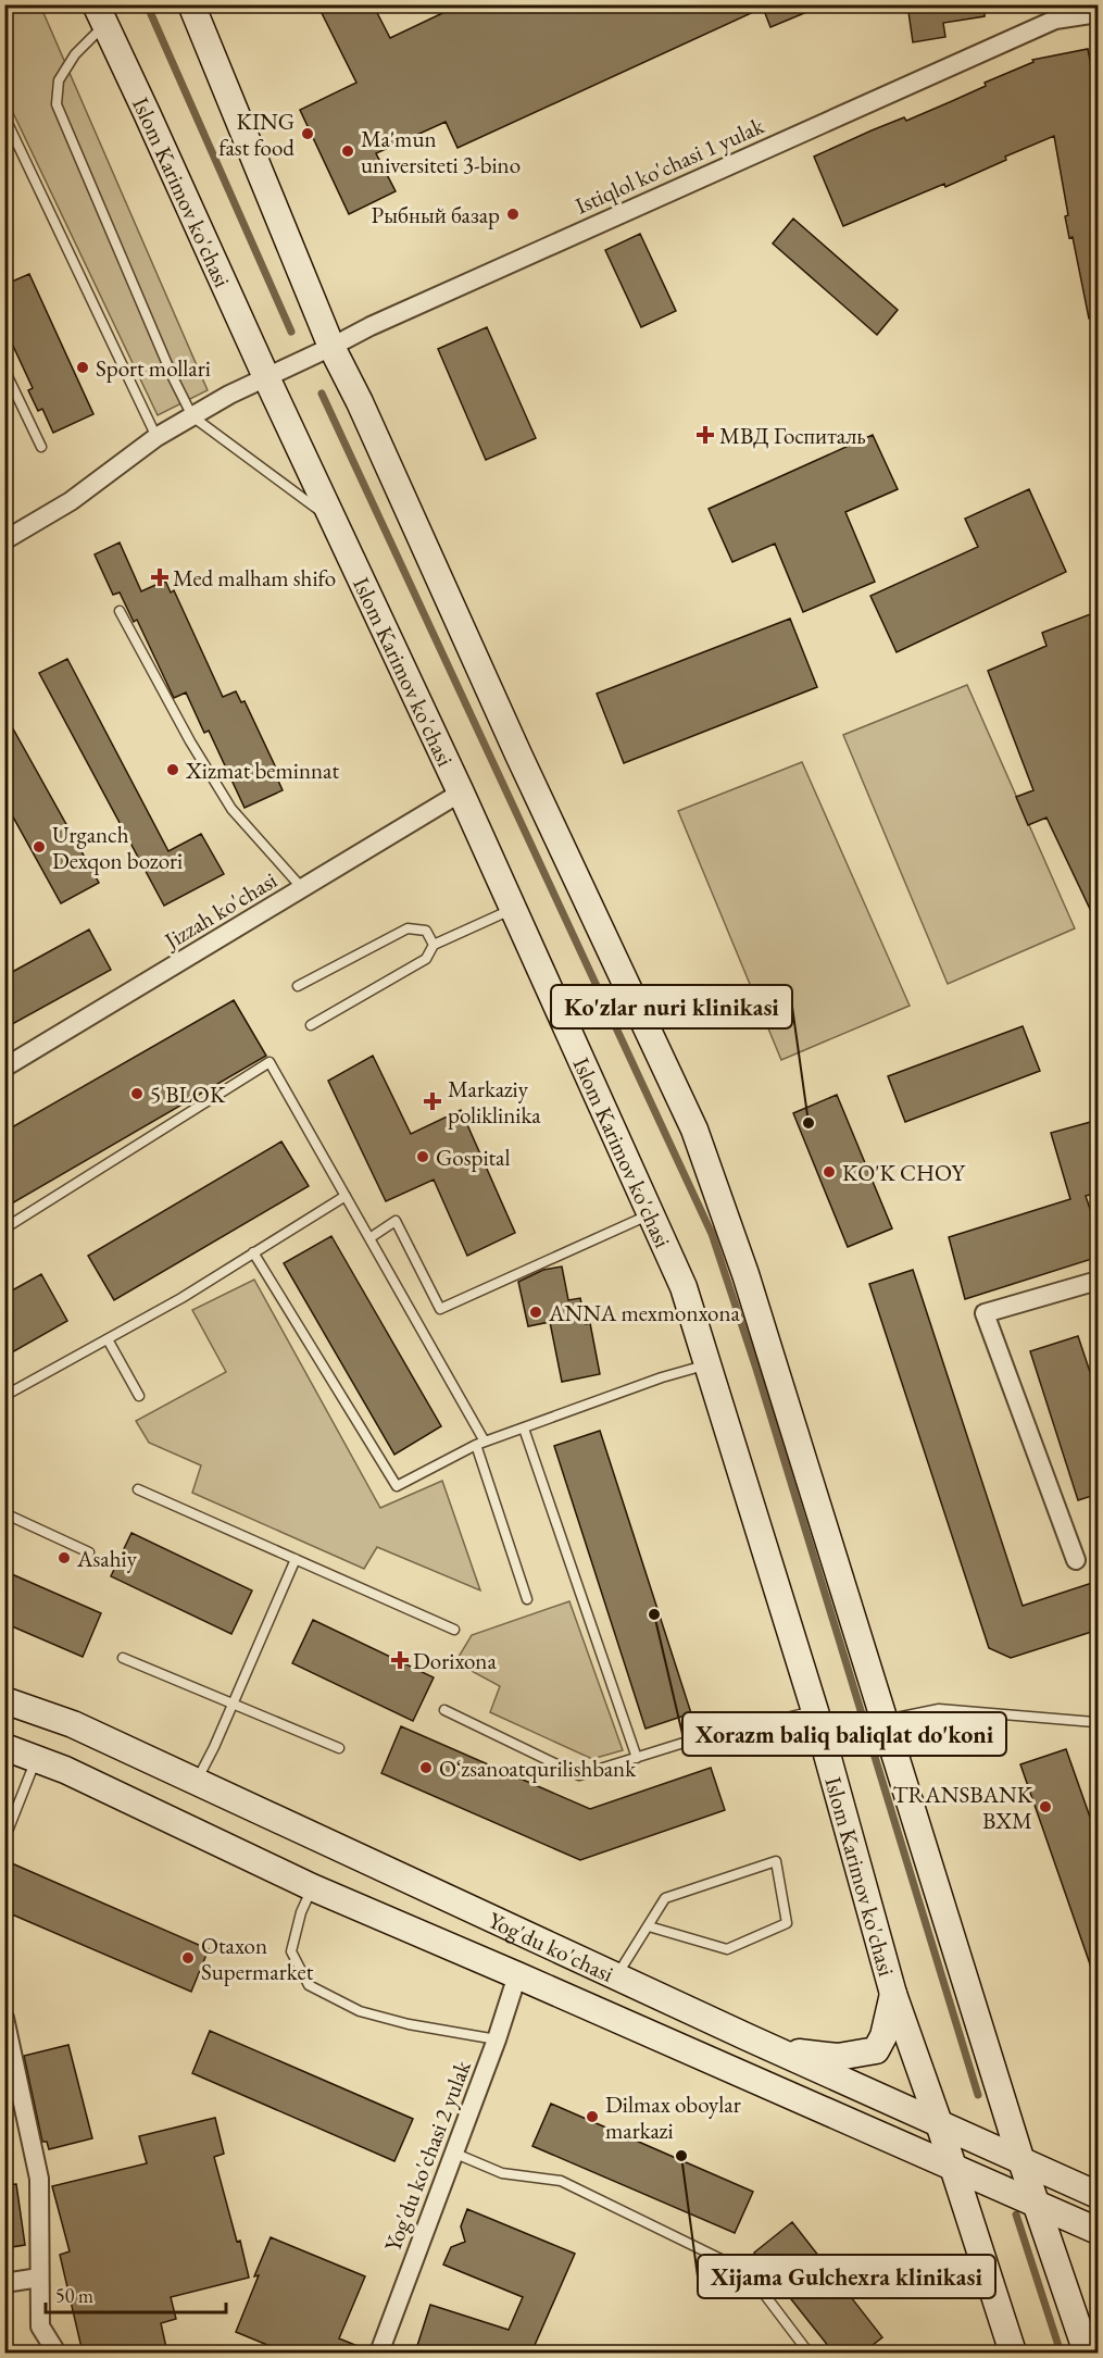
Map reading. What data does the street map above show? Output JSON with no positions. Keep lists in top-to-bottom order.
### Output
{
  "streets": {
    "main road": ["Islom Karimov ko'chasi", "Yog'du ko'chasi"],
    "street": ["Istiqlol ko'chasi 1 yulak", "Jizzah ko'chasi", "Yog'du ko'chasi 2 yulak"]
  },
  "crossings": [
    ["Istiqlol ko'chasi 1 yulak", "Islom Karimov ko'chasi"],
    ["Islom Karimov ko'chasi", "Jizzah ko'chasi"],
    ["Islom Karimov ko'chasi", "Yog'du ko'chasi"],
    ["Yog'du ko'chasi", "Yog'du ko'chasi 2 yulak"]
  ],
  "places": {
    "other": [
      "KING fast food",
      "Ma'mun universiteti 3-bino",
      "Рыбный базар",
      "Sport mollari",
      "Xizmat beminnat",
      "Urganch Dexqon bozori",
      "5 BLOK",
      "Ko'zlar nuri klinikasi",
      "Gospital",
      "KO'K CHOY",
      "ANNA mexmonxona",
      "Asahiy",
      "Xorazm baliq baliqlat do'koni",
      "Oʻzsanoatqurilishbank",
      "TRANSBANK BXM",
      "Otaxon Supermarket",
      "Dilmax oboylar markazi",
      "Xijama Gulchexra klinikasi"
    ],
    "health": [
      "МВД Госпиталь",
      "Med malham shifo",
      "Markaziy poliklinika",
      "Dorixona"
    ]
  },
  "scale_bar": "50 m"
}
